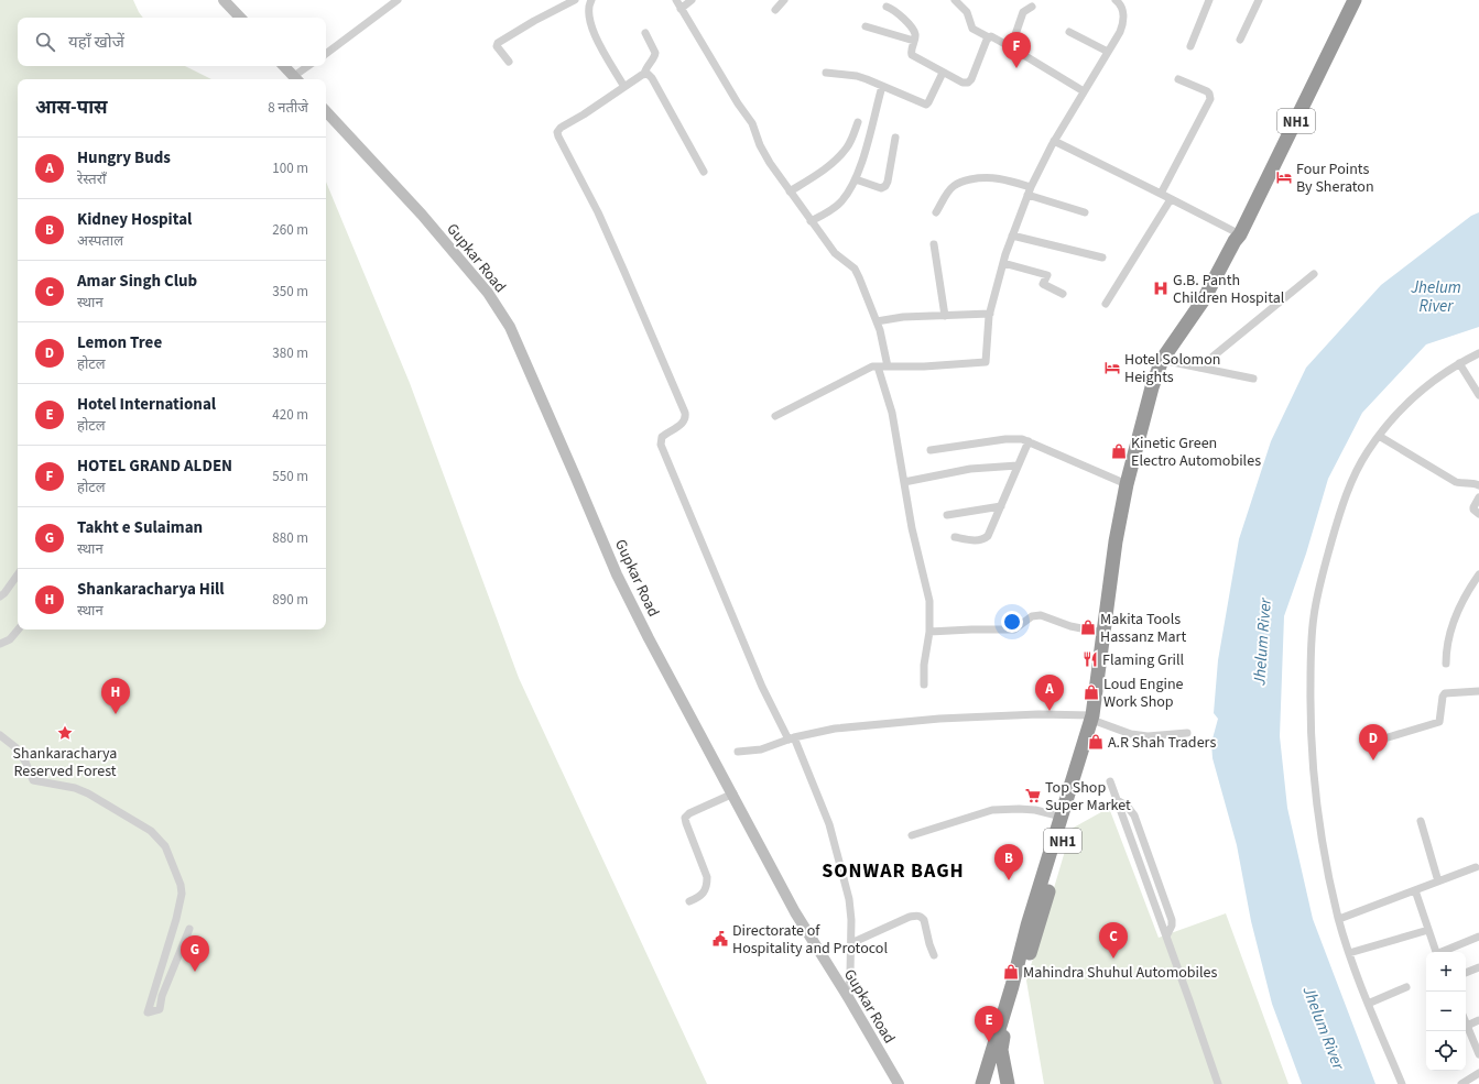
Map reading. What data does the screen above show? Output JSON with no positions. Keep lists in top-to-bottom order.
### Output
{
  "streets": {
    "highway": ["NH1"],
    "main road": ["Gupkar Road"]
  },
  "districts": ["SONWAR BAGH"],
  "water": ["Jhelum River"],
  "places": {
    "hotel": ["Four Points By Sheraton", "Hotel Solomon Heights"],
    "hospital": ["G.B. Panth Children Hospital"],
    "shop": [
      "Kinetic Green Electro Automobiles",
      "Makita Tools Hassanz Mart",
      "Loud Engine Work Shop",
      "A.R Shah Traders",
      "Mahindra Shuhul Automobiles"
    ],
    "restaurant": ["Flaming Grill"],
    "place": ["Shankaracharya Reserved Forest"],
    "supermarket": ["Top Shop Super Market"],
    "public building": ["Directorate of Hospitality and Protocol"]
  },
  "page": {
    "search": "यहाँ खोजें",
    "pins": [
      "F",
      "A",
      "H",
      "D",
      "B",
      "C",
      "G",
      "E"
    ],
    "heading": ["आस-पास", "8 नतीजे"],
    "list": [
      {
        "mark": "A",
        "name": "Hungry Buds",
        "note": "रेस्तराँ",
        "value": "100 m"
      },
      {
        "mark": "B",
        "name": "Kidney Hospital",
        "note": "अस्पताल",
        "value": "260 m"
      },
      {
        "mark": "C",
        "name": "Amar Singh Club",
        "note": "स्थान",
        "value": "350 m"
      },
      {
        "mark": "D",
        "name": "Lemon Tree",
        "note": "होटल",
        "value": "380 m"
      },
      {
        "mark": "E",
        "name": "Hotel International",
        "note": "होटल",
        "value": "420 m"
      },
      {
        "mark": "F",
        "name": "HOTEL GRAND ALDEN",
        "note": "होटल",
        "value": "550 m"
      },
      {
        "mark": "G",
        "name": "Takht e Sulaiman",
        "note": "स्थान",
        "value": "880 m"
      },
      {
        "mark": "H",
        "name": "Shankaracharya Hill",
        "note": "स्थान",
        "value": "890 m"
      }
    ],
    "map_buttons": ["+", "−"]
  }
}
